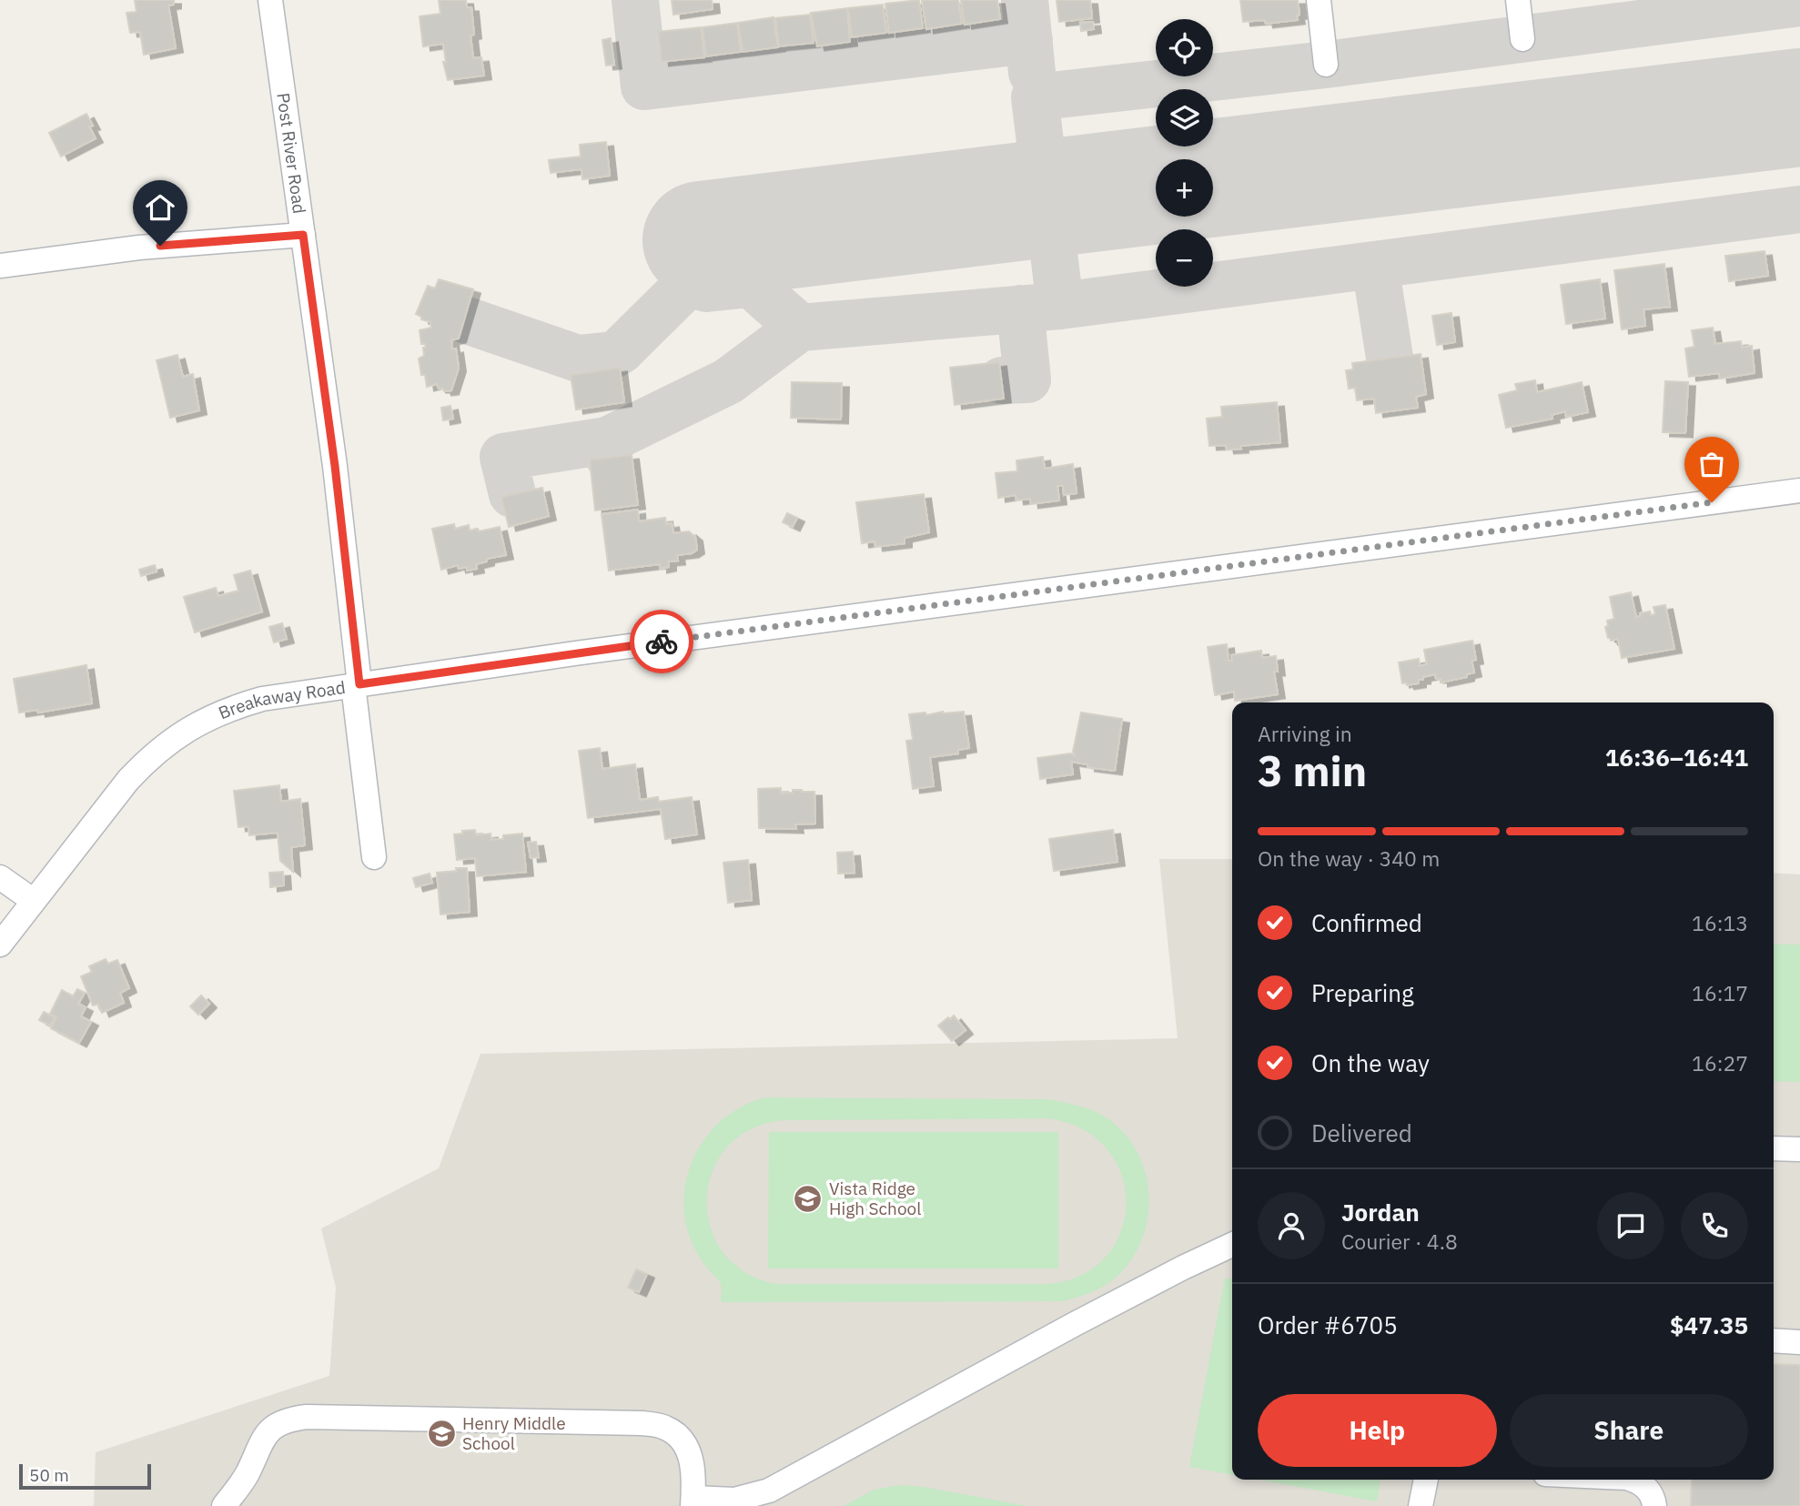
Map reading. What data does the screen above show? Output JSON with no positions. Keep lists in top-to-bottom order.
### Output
{
  "streets": {
    "street": ["Post River Road", "Breakaway Road"]
  },
  "crossings": [
    ["Post River Road", "Breakaway Road"]
  ],
  "places": {
    "school or university": ["Vista Ridge High School", "Henry Middle School"]
  },
  "scale_bar": "50 m",
  "page": {
    "map_buttons": ["+", "−"],
    "heading": ["3 min", "Arriving in", "16:36–16:41"],
    "panel": [
      "Jordan",
      "Courier · 4.8",
      "Order #6705",
      "$47.35"
    ],
    "bar": "On the way · 340 m",
    "list": [
      ["Confirmed", "16:13"],
      ["Preparing", "16:17"],
      ["On the way", "16:27"],
      "Delivered"
    ],
    "buttons": ["Help", "Share"],
    "scale": "50 m"
  }
}
